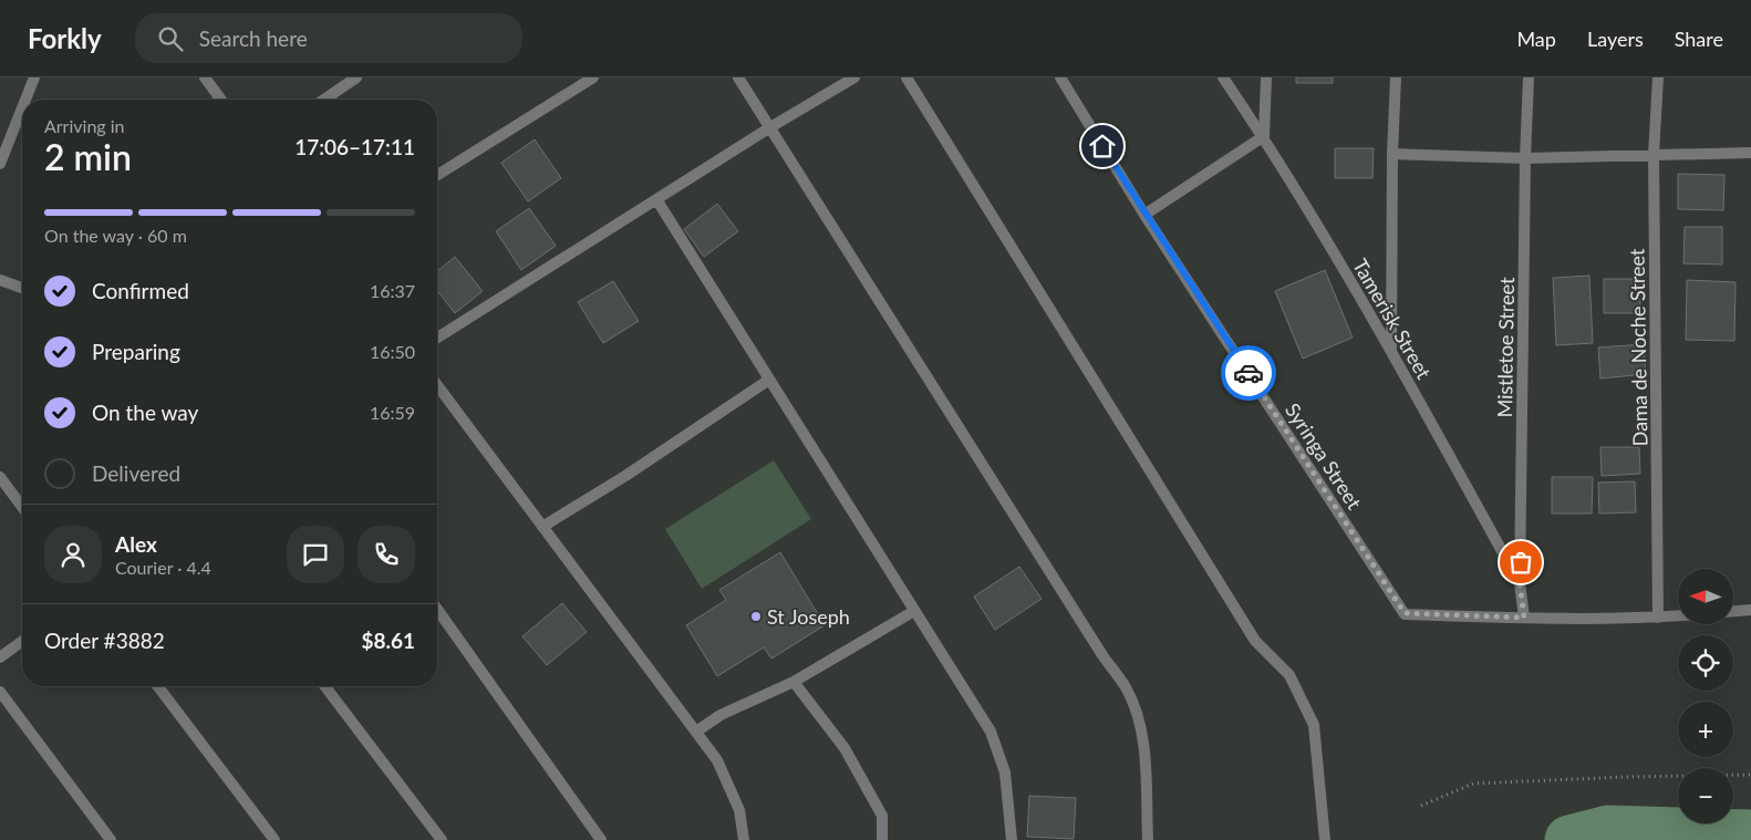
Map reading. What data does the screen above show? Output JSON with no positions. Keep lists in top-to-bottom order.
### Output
{
  "streets": {
    "street": [
      "Tamerisk Street",
      "Mistletoe Street",
      "Dama de Noche Street",
      "Syringa Street"
    ]
  },
  "crossings": [
    ["Tamerisk Street", "Mistletoe Street"],
    ["Mistletoe Street", "Syringa Street"]
  ],
  "places": ["St Joseph"],
  "north": "left",
  "page": {
    "header": "Forkly",
    "search": "Search here",
    "nav": ["Map", "Layers", "Share"],
    "heading": ["2 min", "Arriving in", "17:06–17:11"],
    "panel": [
      "Alex",
      "Courier · 4.4",
      "Order #3882",
      "$8.61"
    ],
    "bar": "On the way · 60 m",
    "list": [
      ["Confirmed", "16:37"],
      ["Preparing", "16:50"],
      ["On the way", "16:59"],
      "Delivered"
    ],
    "map_buttons": ["+", "−"]
  }
}
